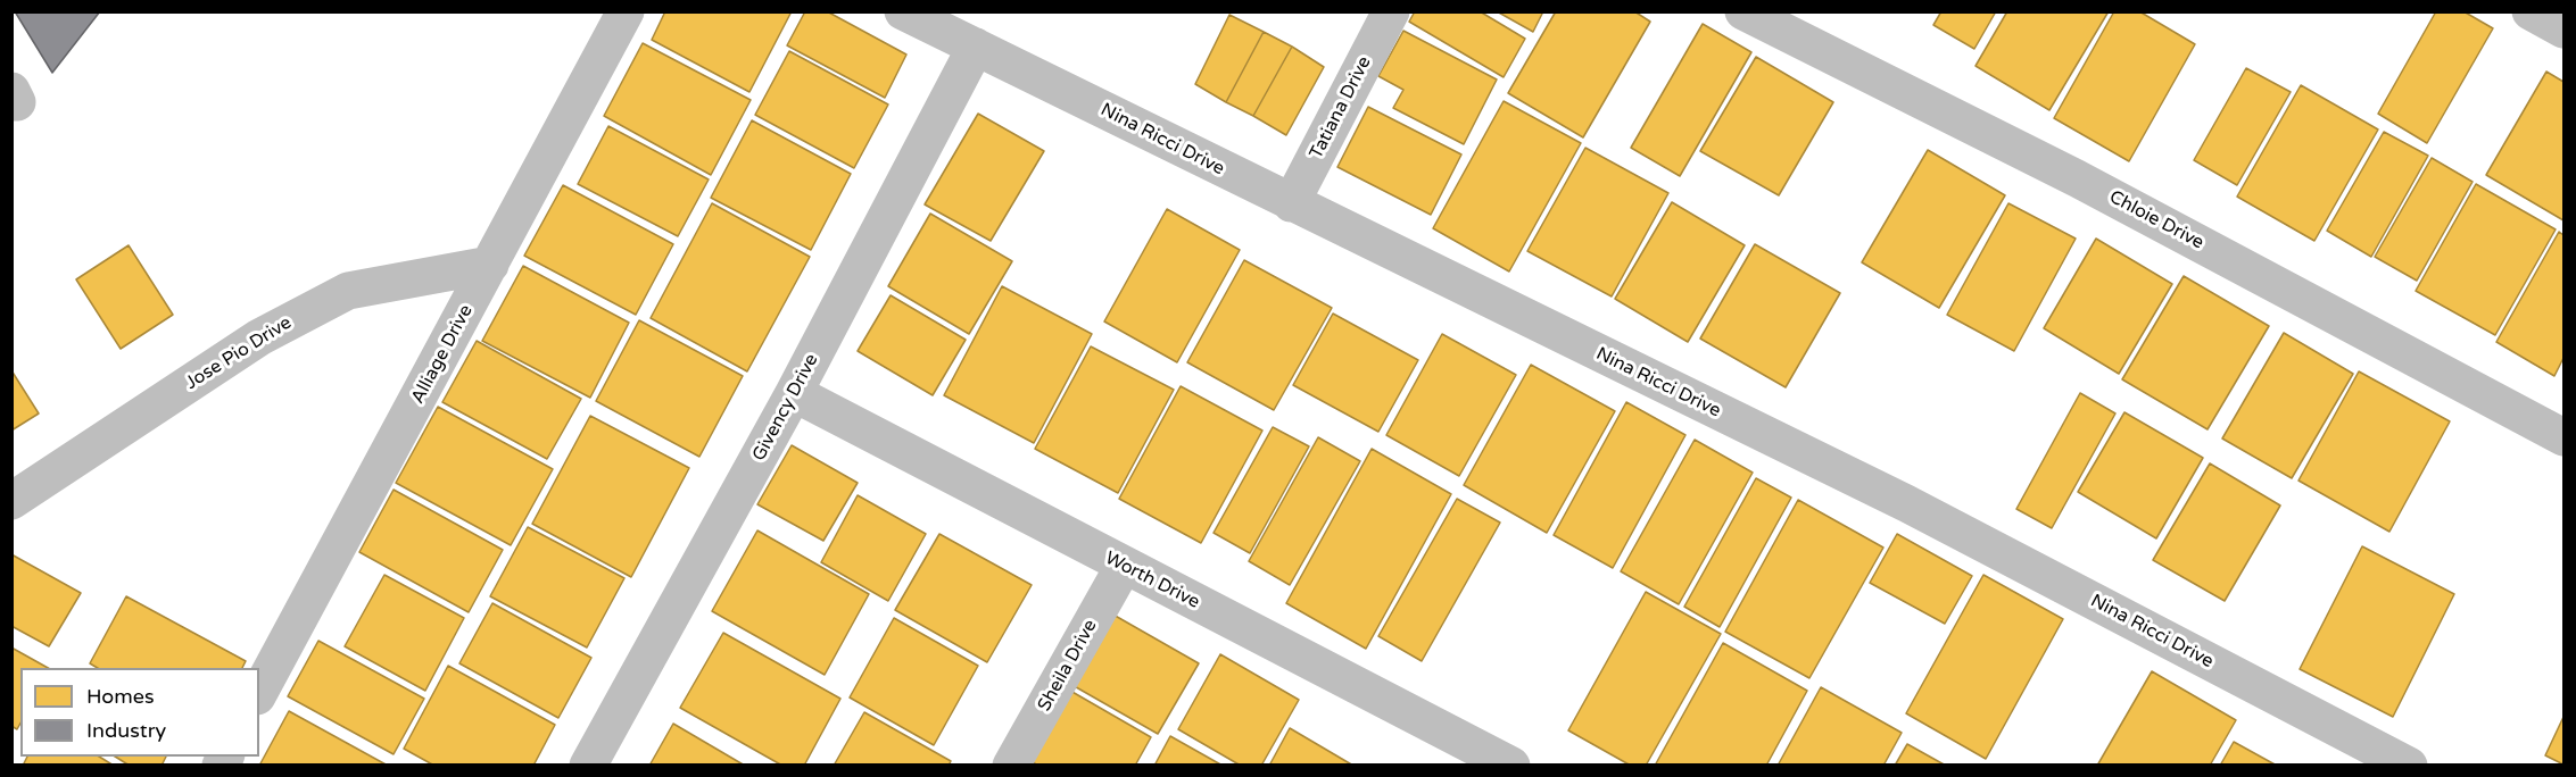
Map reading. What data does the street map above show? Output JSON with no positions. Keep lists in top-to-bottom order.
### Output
{
  "streets": {
    "street": [
      "Tatiana Drive",
      "Nina Ricci Drive",
      "Chloie Drive",
      "Jose Pio Drive",
      "Alliage Drive",
      "Givency Drive",
      "Worth Drive",
      "Sheila Drive"
    ]
  },
  "crossings": [
    ["Tatiana Drive", "Nina Ricci Drive"],
    ["Nina Ricci Drive", "Givency Drive"],
    ["Jose Pio Drive", "Alliage Drive"],
    ["Givency Drive", "Worth Drive"],
    ["Worth Drive", "Sheila Drive"]
  ],
  "legend": ["Homes", "Industry"]
}
